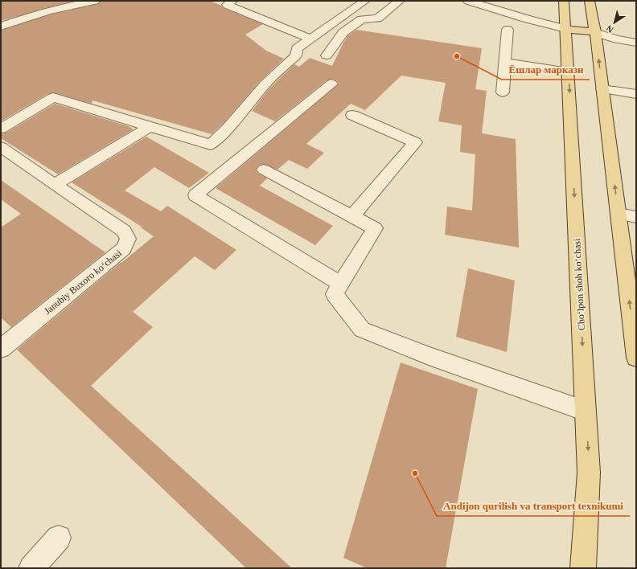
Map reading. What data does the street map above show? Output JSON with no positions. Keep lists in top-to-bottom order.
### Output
{
  "streets": {
    "main road": ["Choʻlpon shoh koʻchasi"],
    "street": ["Janubiy Buxoro koʻchasi"]
  },
  "places": ["Ёшлар маркази", "Andijon qurilish va transport texnikumi"],
  "north": "bottom left"
}
